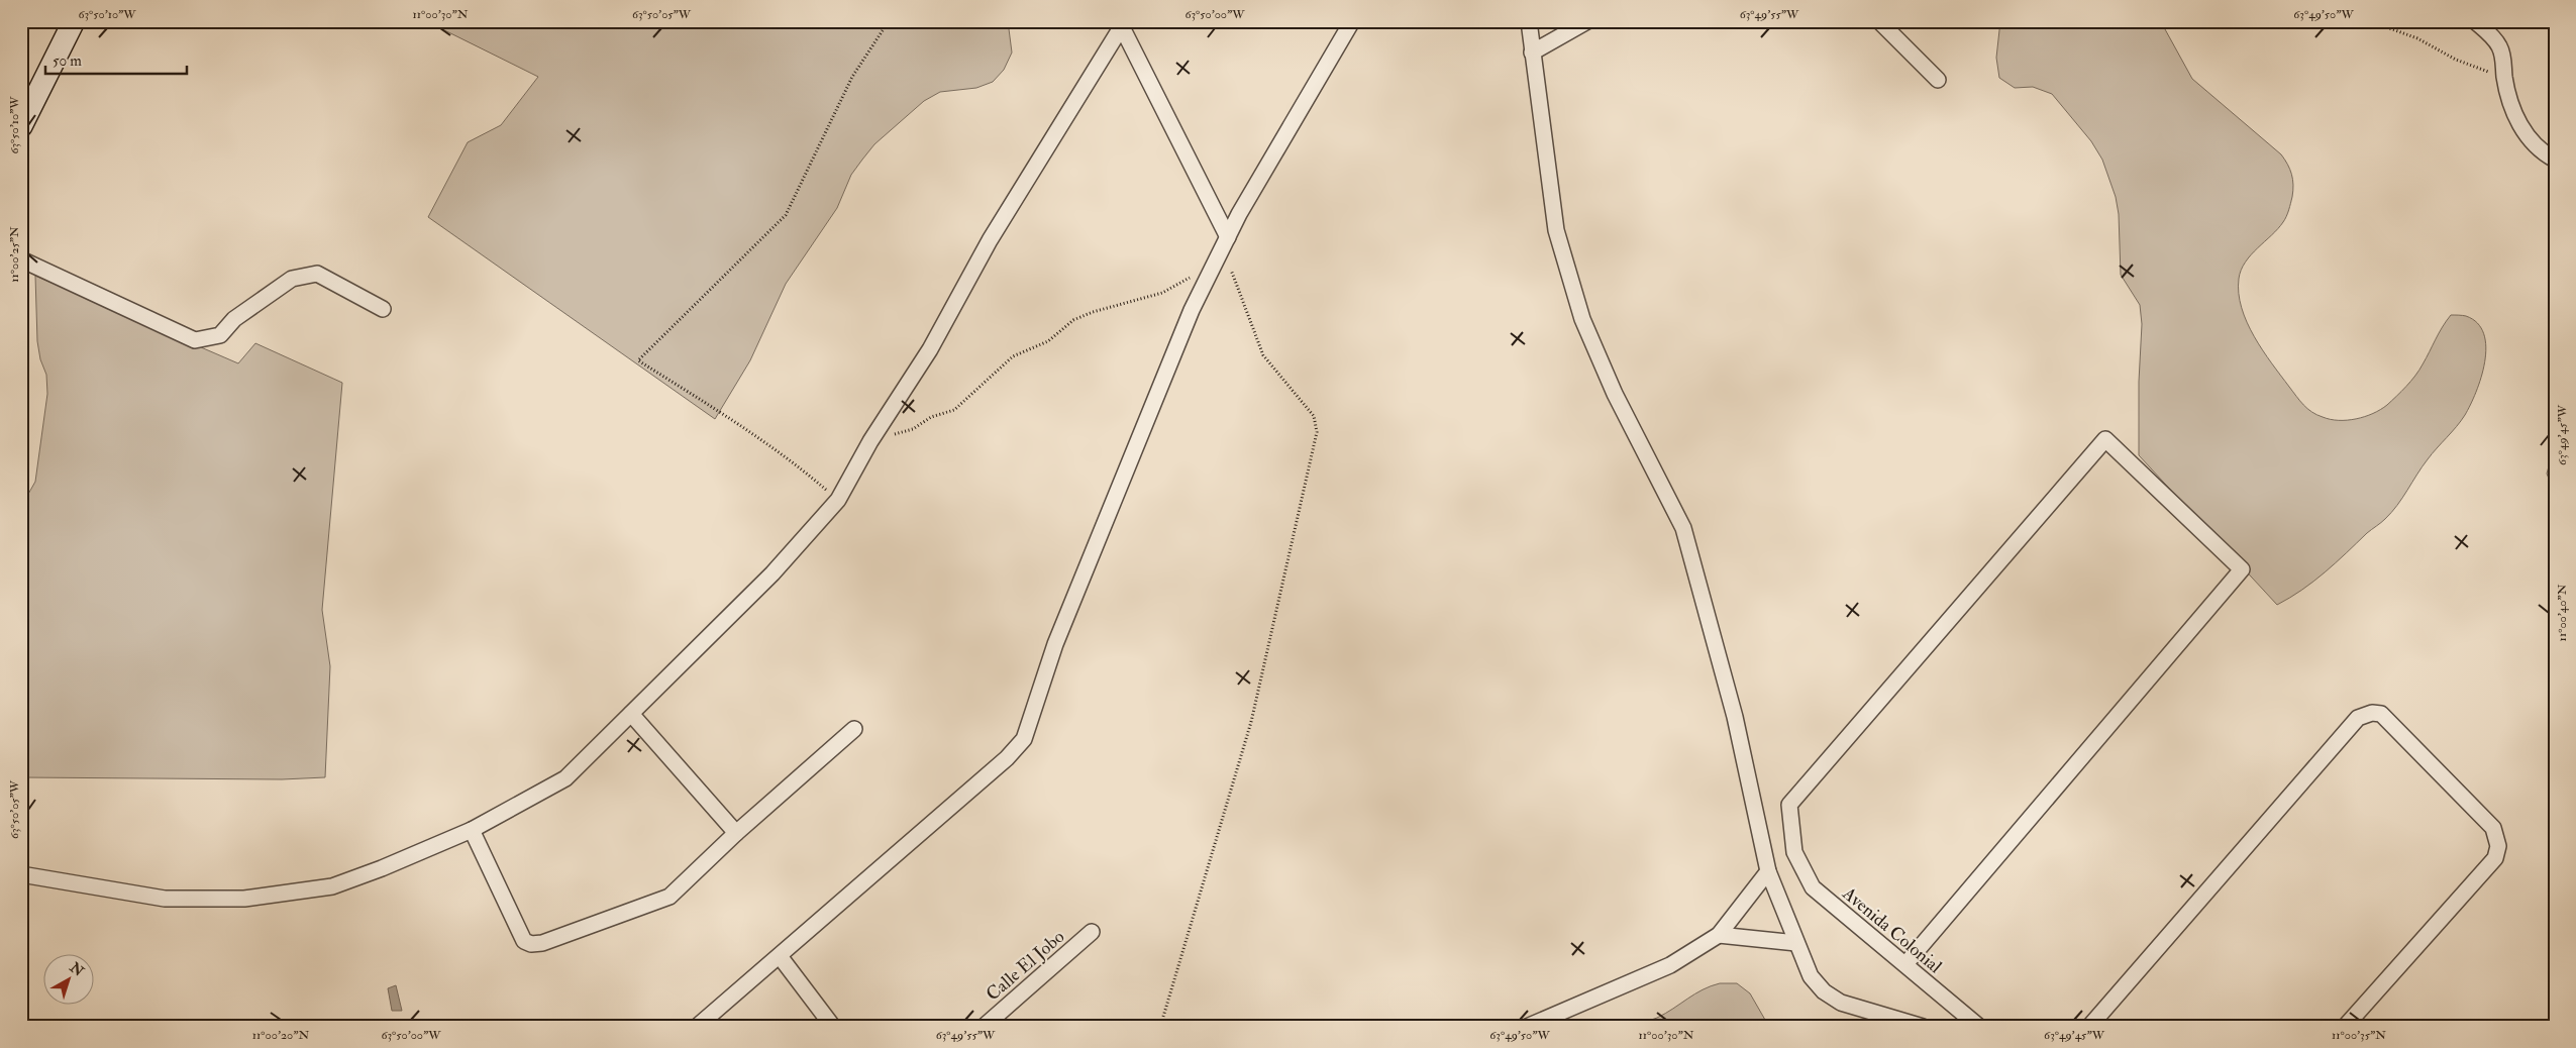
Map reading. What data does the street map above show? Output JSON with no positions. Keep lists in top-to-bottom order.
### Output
{
  "streets": {
    "street": ["Avenida Colonial", "Calle El Jobo"]
  },
  "scale_bar": "50 m",
  "north": "top right",
  "coordinates": [
    "63°50'10\"W",
    "11°00'30\"N",
    "63°50'05\"W",
    "63°50'00\"W",
    "63°49'55\"W",
    "63°49'50\"W",
    "11°00'25\"N",
    "63°49'45\"W",
    "11°00'40\"N",
    "11°00'20\"N",
    "11°00'35\"N"
  ]
}
